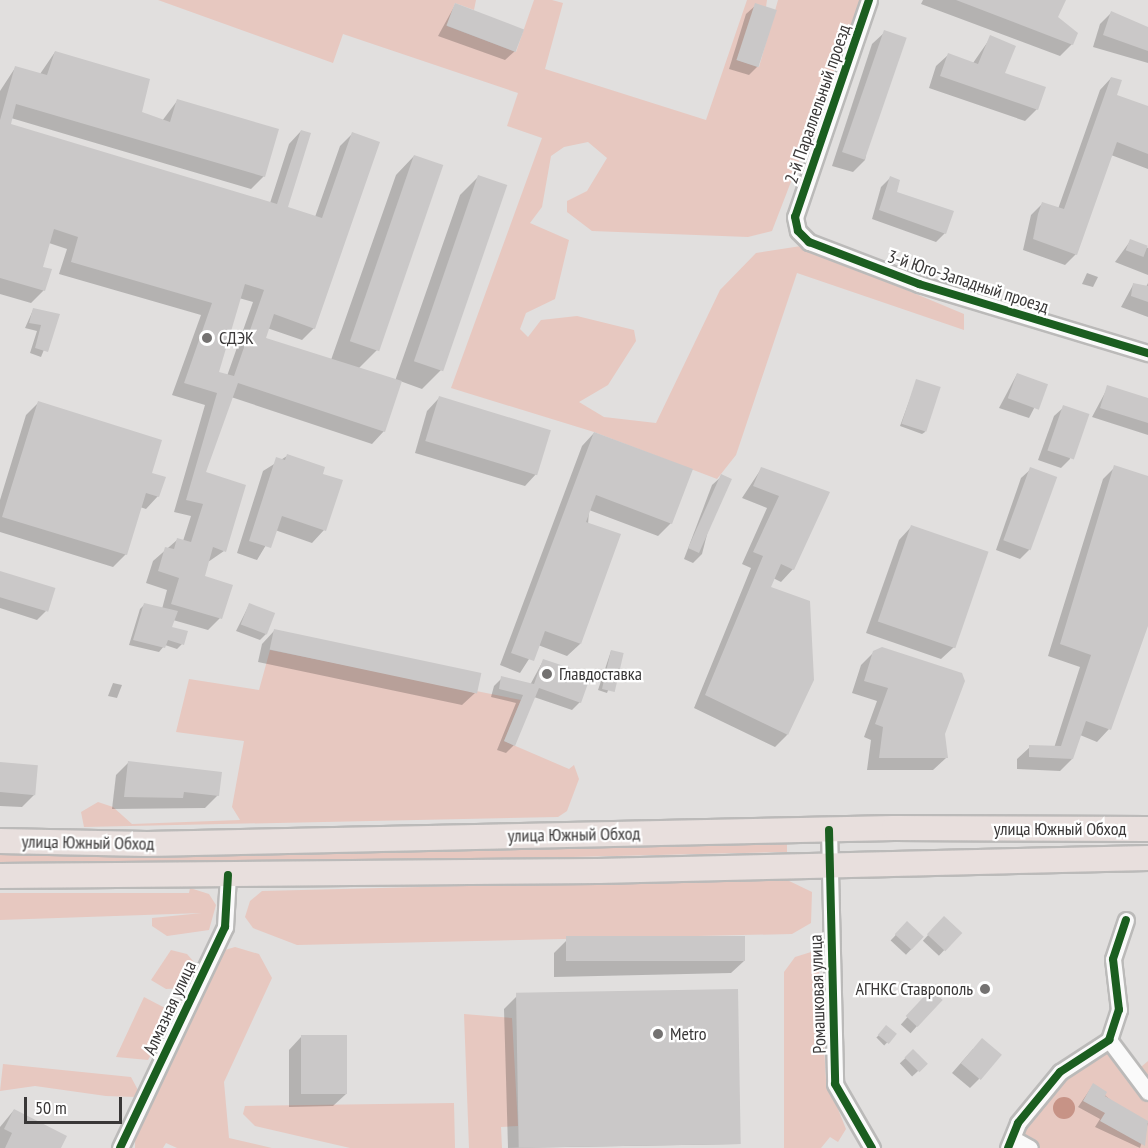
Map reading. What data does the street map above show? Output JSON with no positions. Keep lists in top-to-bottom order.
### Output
{
  "streets": {
    "main road": ["улица Южный Обход"],
    "street": [
      "2-й Параллельный проезд",
      "3-й Юго-Западный проезд",
      "Ромашковая улица",
      "Алмазная улица"
    ]
  },
  "crossings": [
    ["2-й Параллельный проезд", "3-й Юго-Западный проезд"],
    ["улица Южный Обход", "Ромашковая улица"],
    ["улица Южный Обход", "Алмазная улица"]
  ],
  "places": [
    "СДЭК",
    "Главдоставка",
    "АГНКС Ставрополь",
    "Metro"
  ],
  "scale_bar": "50 m"
}
